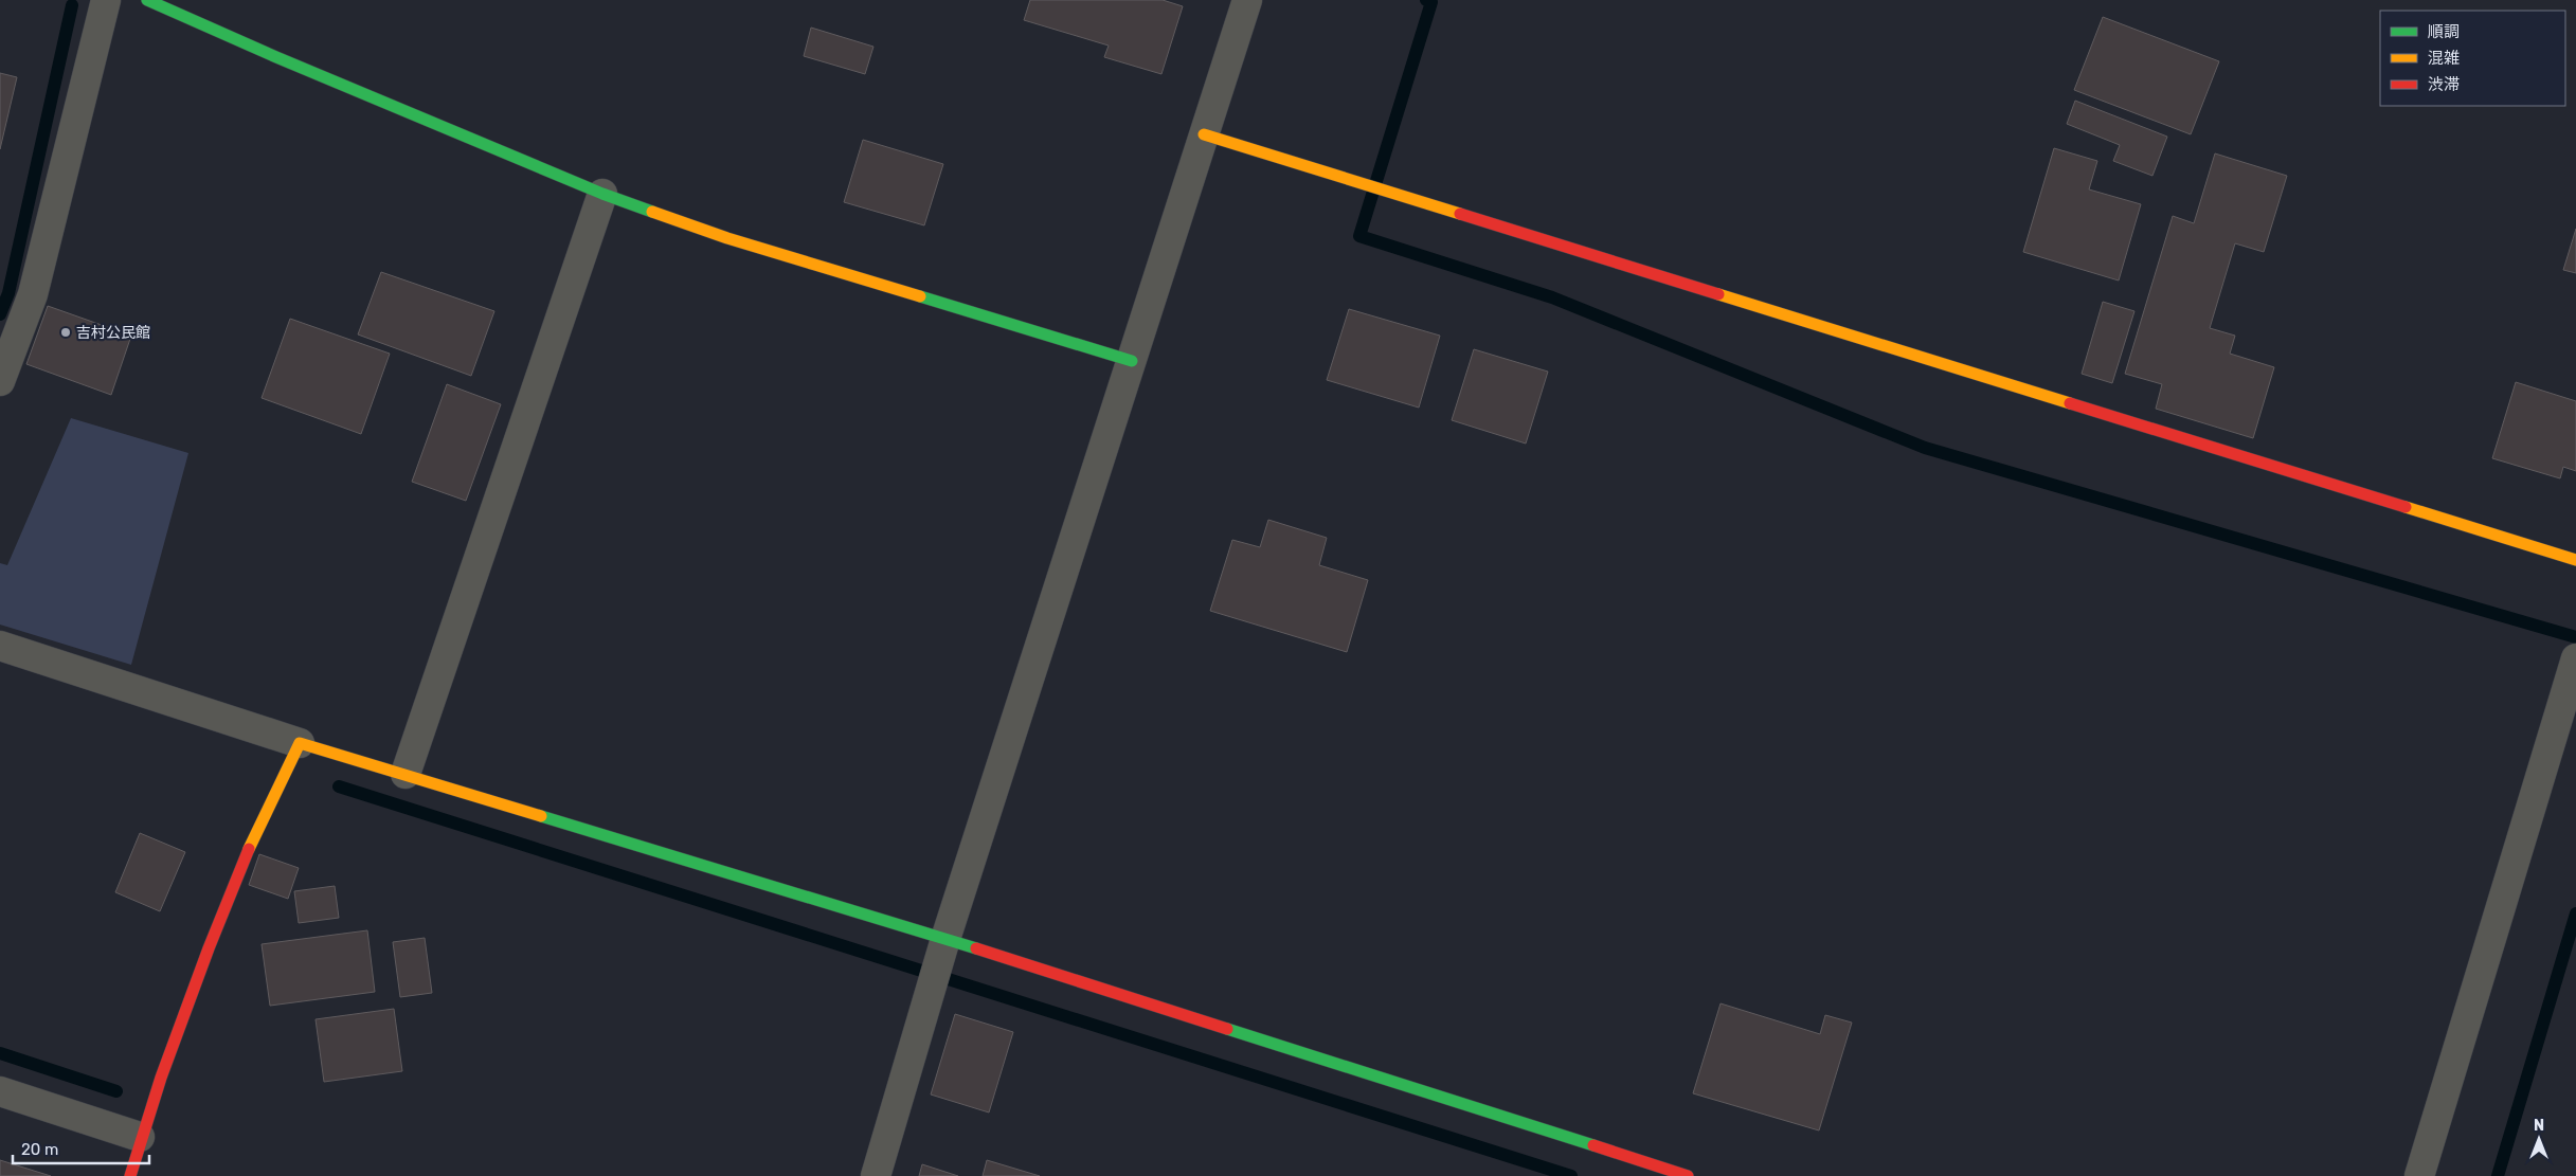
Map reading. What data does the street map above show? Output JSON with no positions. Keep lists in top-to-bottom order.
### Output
{
  "places": ["吉村公民館"],
  "legend": ["順調", "混雑", "渋滞"],
  "scale_bar": "20 m",
  "north": "top"
}
